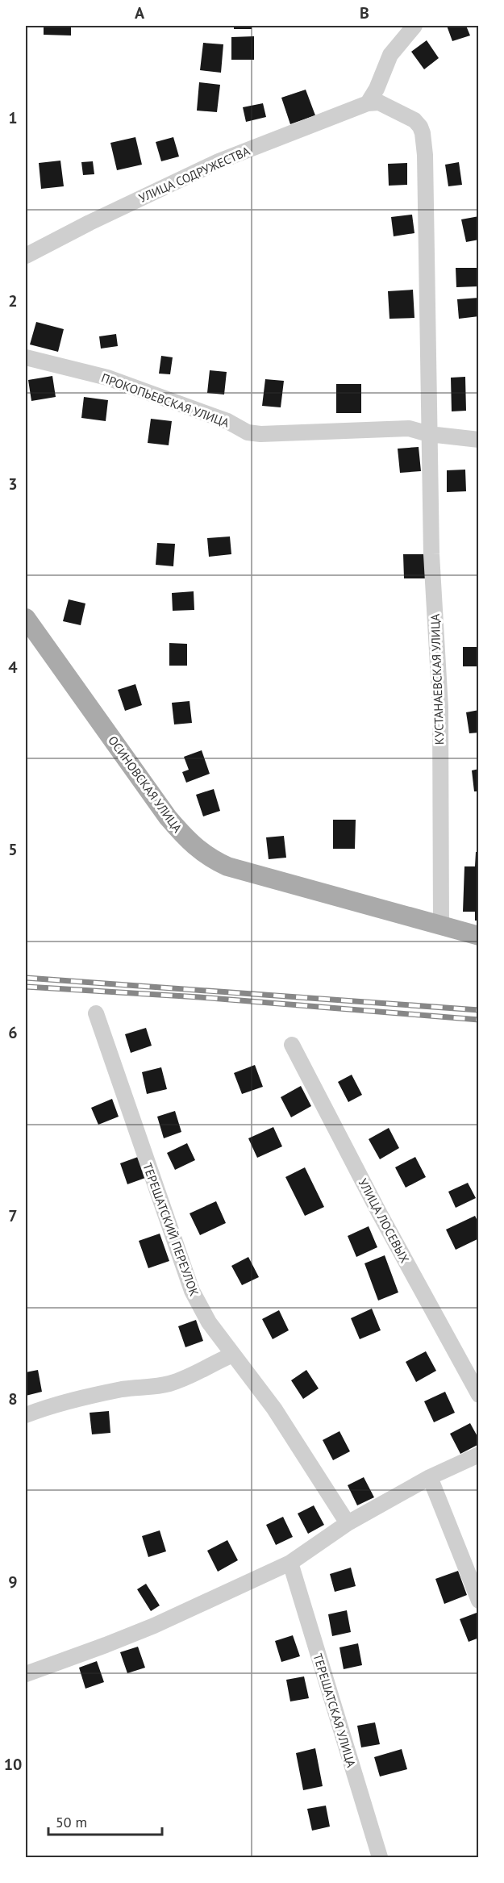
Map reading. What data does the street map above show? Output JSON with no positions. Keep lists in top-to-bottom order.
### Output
{
  "streets": {
    "main road": ["ОСИНОВСКАЯ УЛИЦА"],
    "street": [
      "УЛИЦА СОДРУЖЕСТВА",
      "ПРОКОПЬЕВСКАЯ УЛИЦА",
      "КУСТАНАЕВСКАЯ УЛИЦА",
      "УЛИЦА ЛОСЕВЫХ",
      "ТЕРЕШАТСКИЙ ПЕРЕУЛОК",
      "ТЕРЕШАТСКАЯ УЛИЦА"
    ]
  },
  "crossings": [
    ["УЛИЦА СОДРУЖЕСТВА", "КУСТАНАЕВСКАЯ УЛИЦА"],
    ["ПРОКОПЬЕВСКАЯ УЛИЦА", "КУСТАНАЕВСКАЯ УЛИЦА"],
    ["КУСТАНАЕВСКАЯ УЛИЦА", "ОСИНОВСКАЯ УЛИЦА"]
  ],
  "scale_bar": "50 m",
  "grid": {
    "columns": ["A", "B"],
    "rows": [
      "1",
      "2",
      "3",
      "4",
      "5",
      "6",
      "7",
      "8",
      "9",
      "10"
    ]
  }
}
